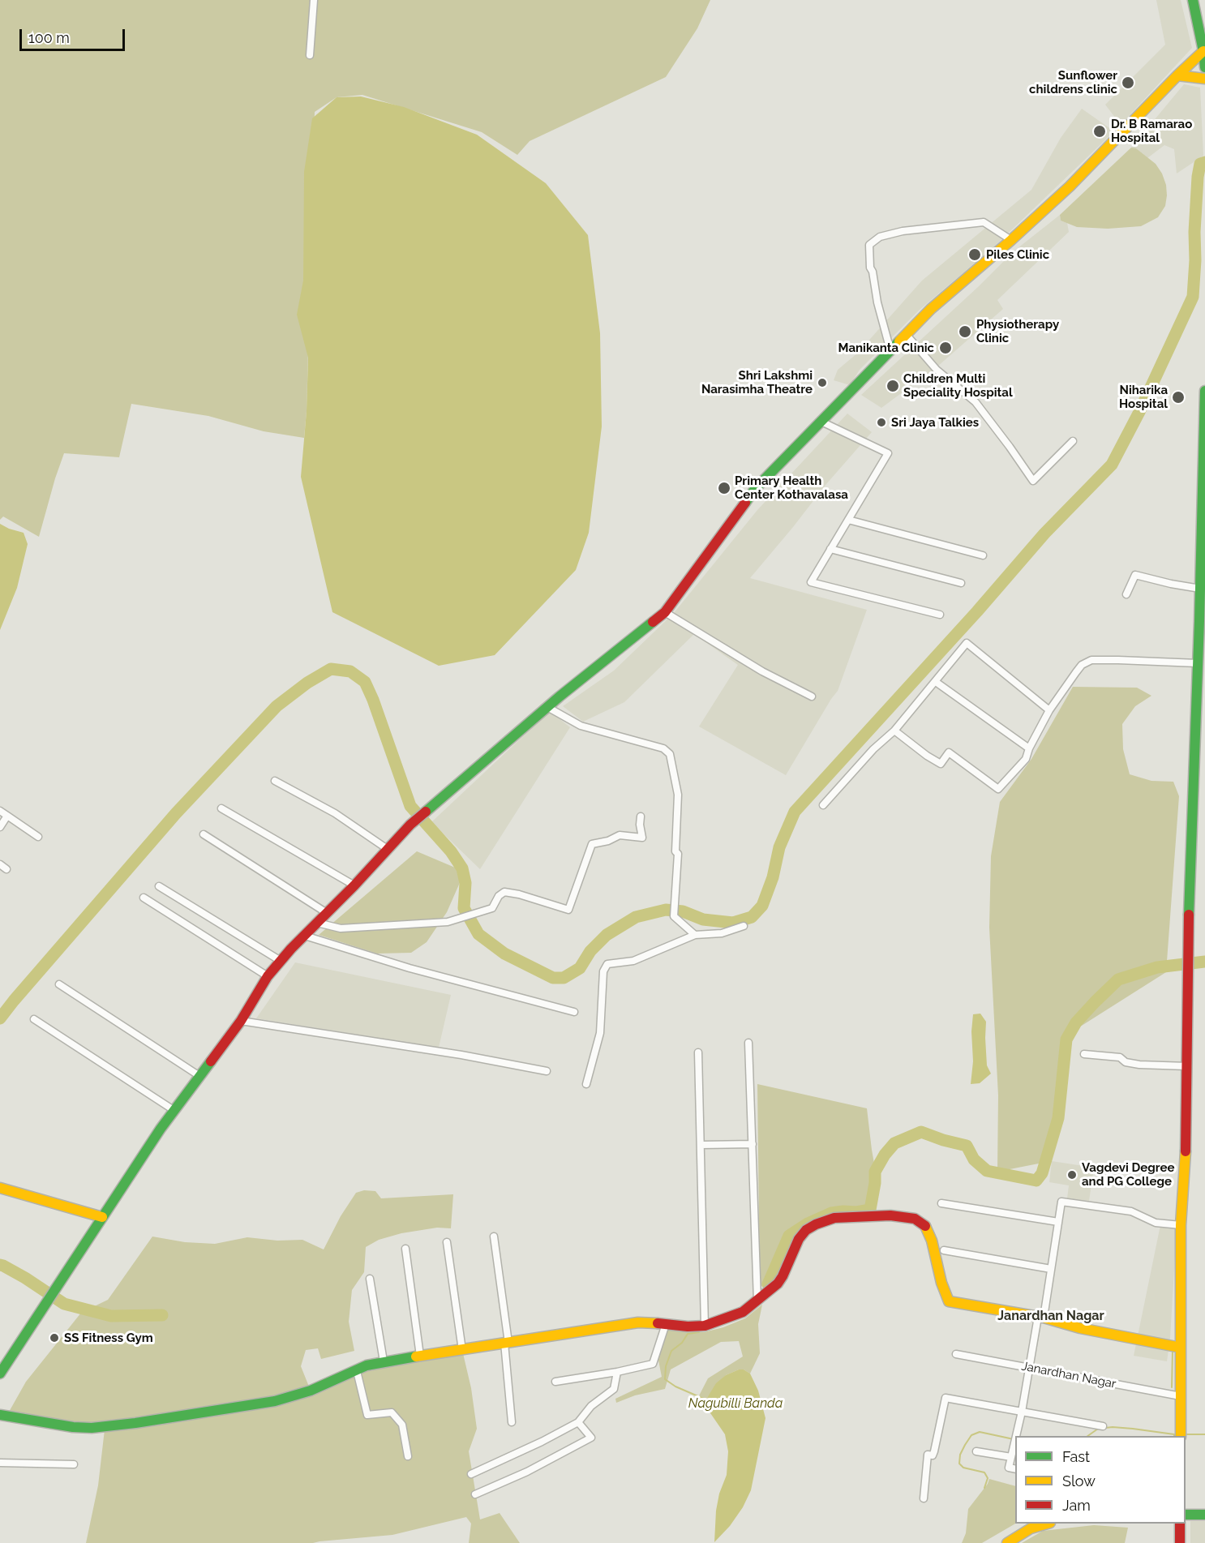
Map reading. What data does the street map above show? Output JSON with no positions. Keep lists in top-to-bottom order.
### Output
{
  "streets": {
    "street": ["Janardhan Nagar"]
  },
  "districts": ["Janardhan Nagar"],
  "water": ["Nagubilli Banda"],
  "places": [
    "Sunflower childrens clinic",
    "Dr. B Ramarao Hospital",
    "Piles Clinic",
    "Physiotherapy Clinic",
    "Manikanta Clinic",
    "Shri Lakshmi Narasimha Theatre",
    "Children Multi Speciality Hospital",
    "Niharika Hospital",
    "Sri Jaya Talkies",
    "Primary Health Center Kothavalasa",
    "Vagdevi Degree and PG College",
    "SS Fitness Gym"
  ],
  "legend": ["Fast", "Slow", "Jam"],
  "scale_bar": "100 m"
}
